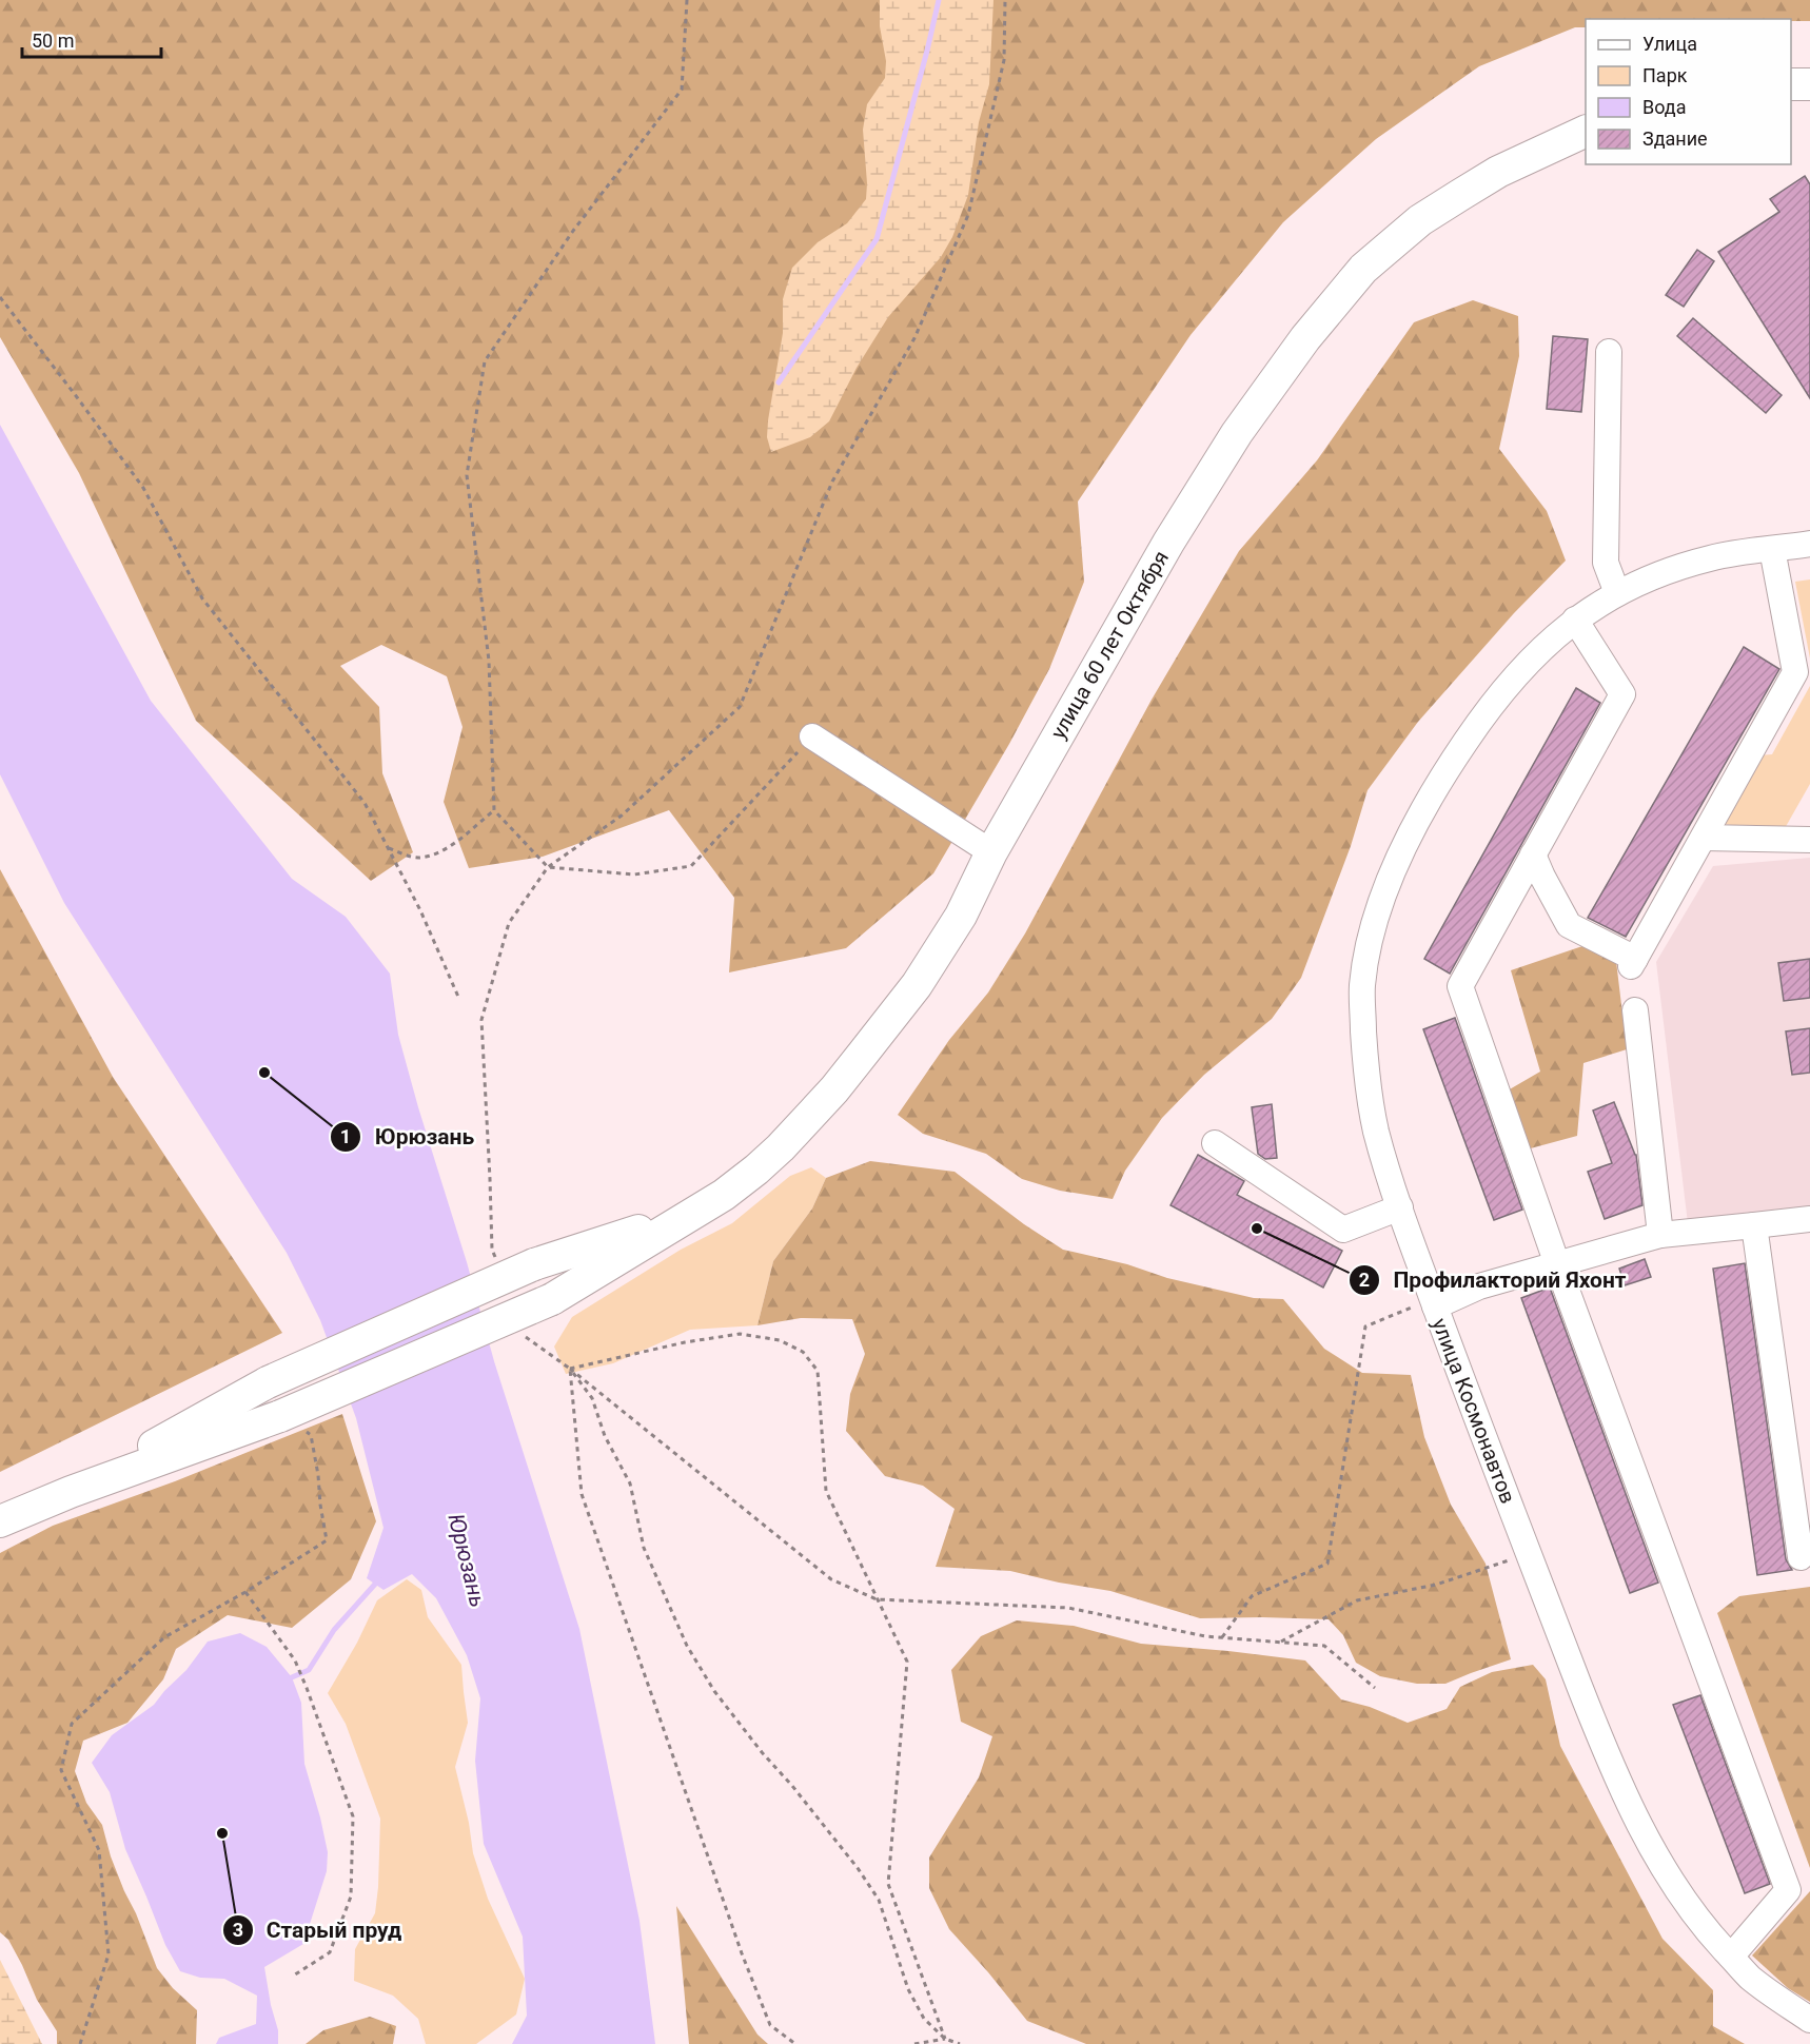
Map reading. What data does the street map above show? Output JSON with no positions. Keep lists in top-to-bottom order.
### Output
{
  "streets": {
    "main road": ["улица 60 лет Октября"],
    "street": ["улица Космонавтов"]
  },
  "water": ["Юрюзань"],
  "places": ["Юрюзань", "Профилакторий Яхонт", "Старый пруд"],
  "legend": [
    "Улица",
    "Парк",
    "Вода",
    "Здание"
  ],
  "scale_bar": "50 m"
}
